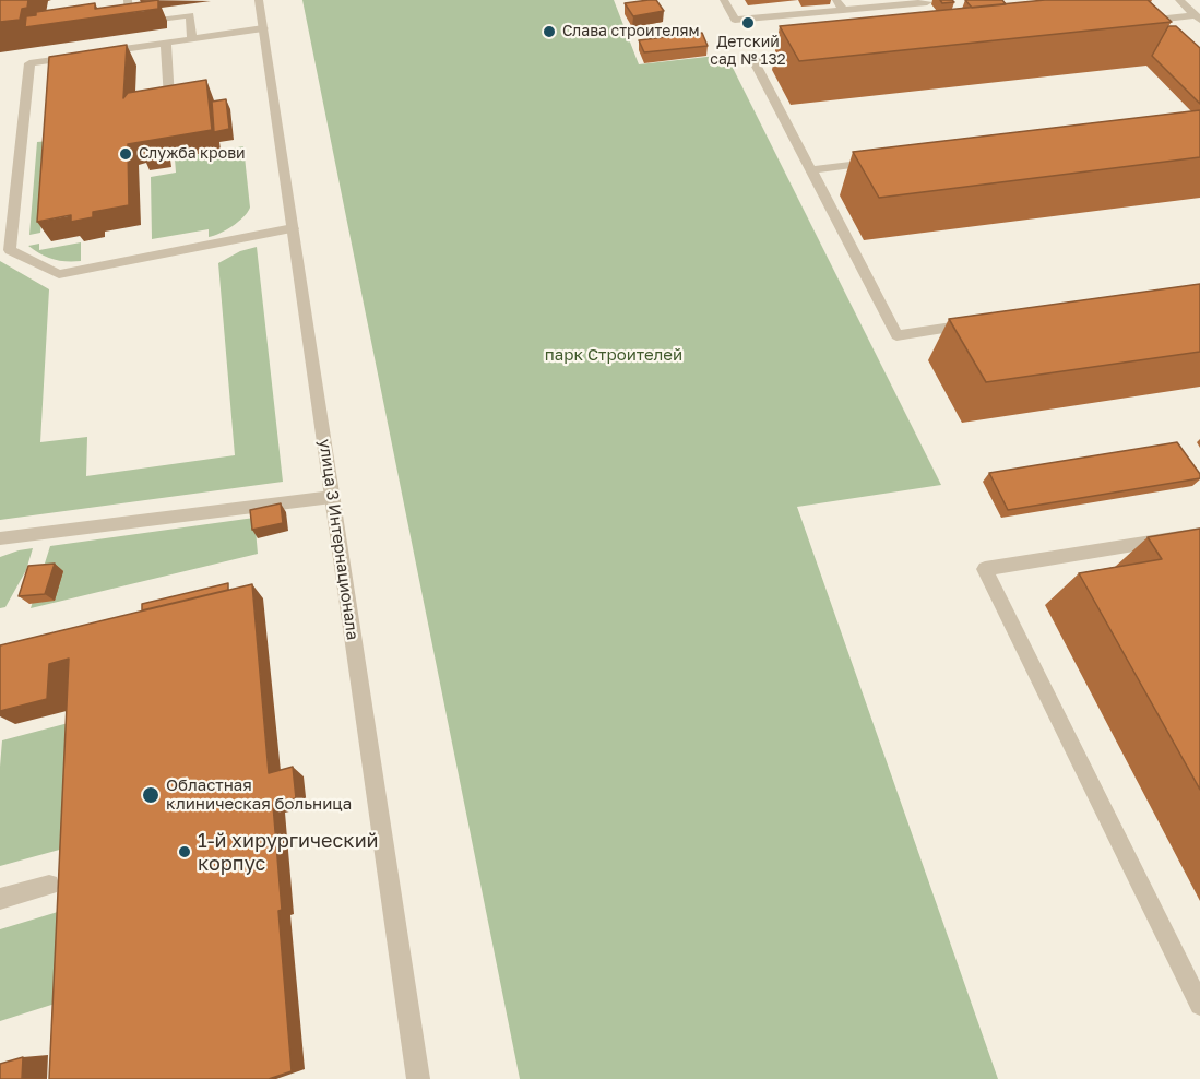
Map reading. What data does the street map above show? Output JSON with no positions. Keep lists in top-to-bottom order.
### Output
{
  "streets": {
    "street": ["улица 3 Интернационала"]
  },
  "parks": ["парк Строителей"],
  "places": [
    "Детский сад № 132",
    "Слава строителям",
    "Служба крови",
    "Областная клиническая больница",
    "1-й хирургический корпус"
  ]
}
